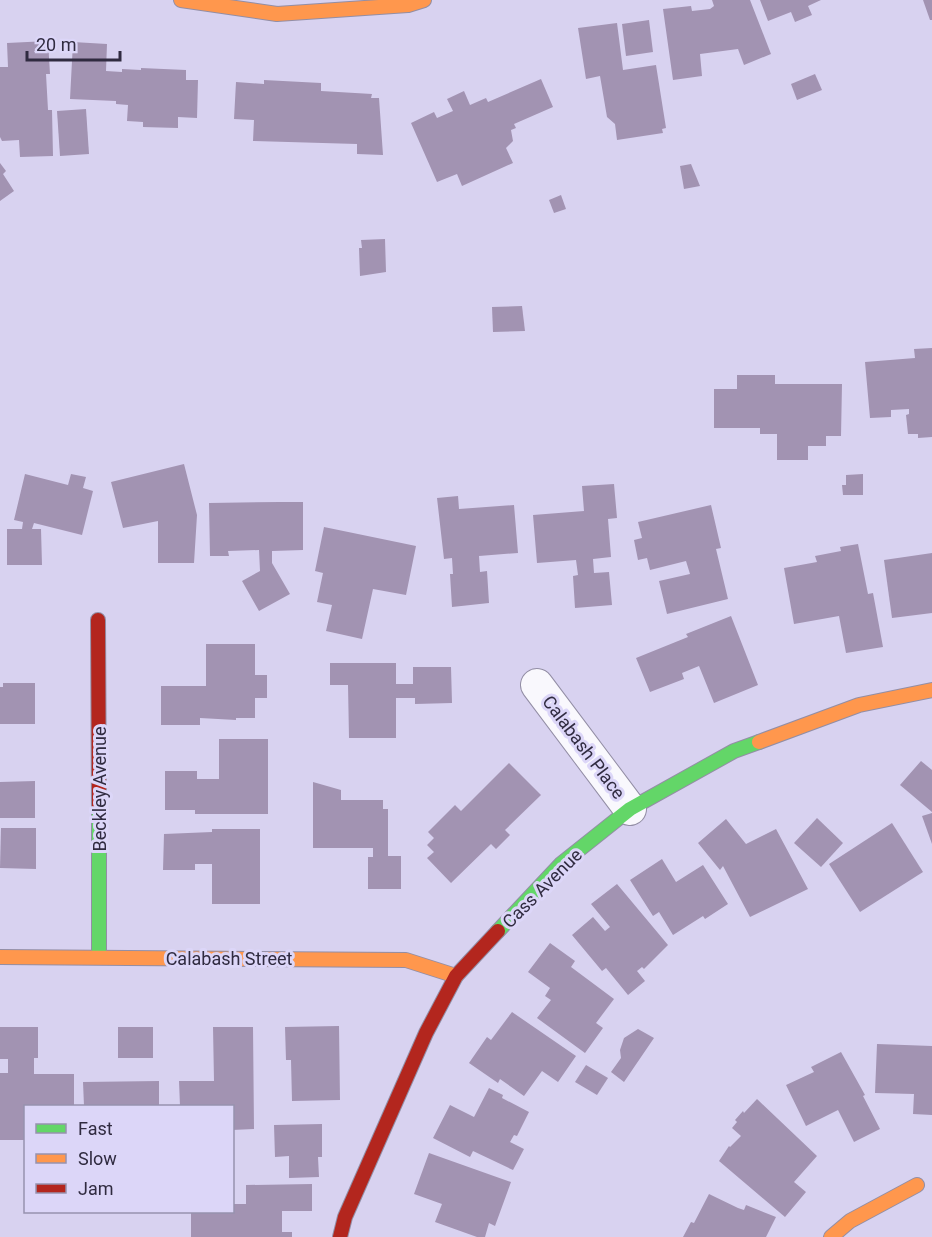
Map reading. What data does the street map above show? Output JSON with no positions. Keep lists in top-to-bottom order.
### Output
{
  "streets": {
    "street": [
      "Calabash Place",
      "Beckley Avenue",
      "Cass Avenue",
      "Calabash Street"
    ]
  },
  "crossings": [
    ["Calabash Place", "Cass Avenue"],
    ["Beckley Avenue", "Calabash Street"],
    ["Cass Avenue", "Calabash Street"]
  ],
  "legend": ["Fast", "Slow", "Jam"],
  "scale_bar": "20 m"
}
